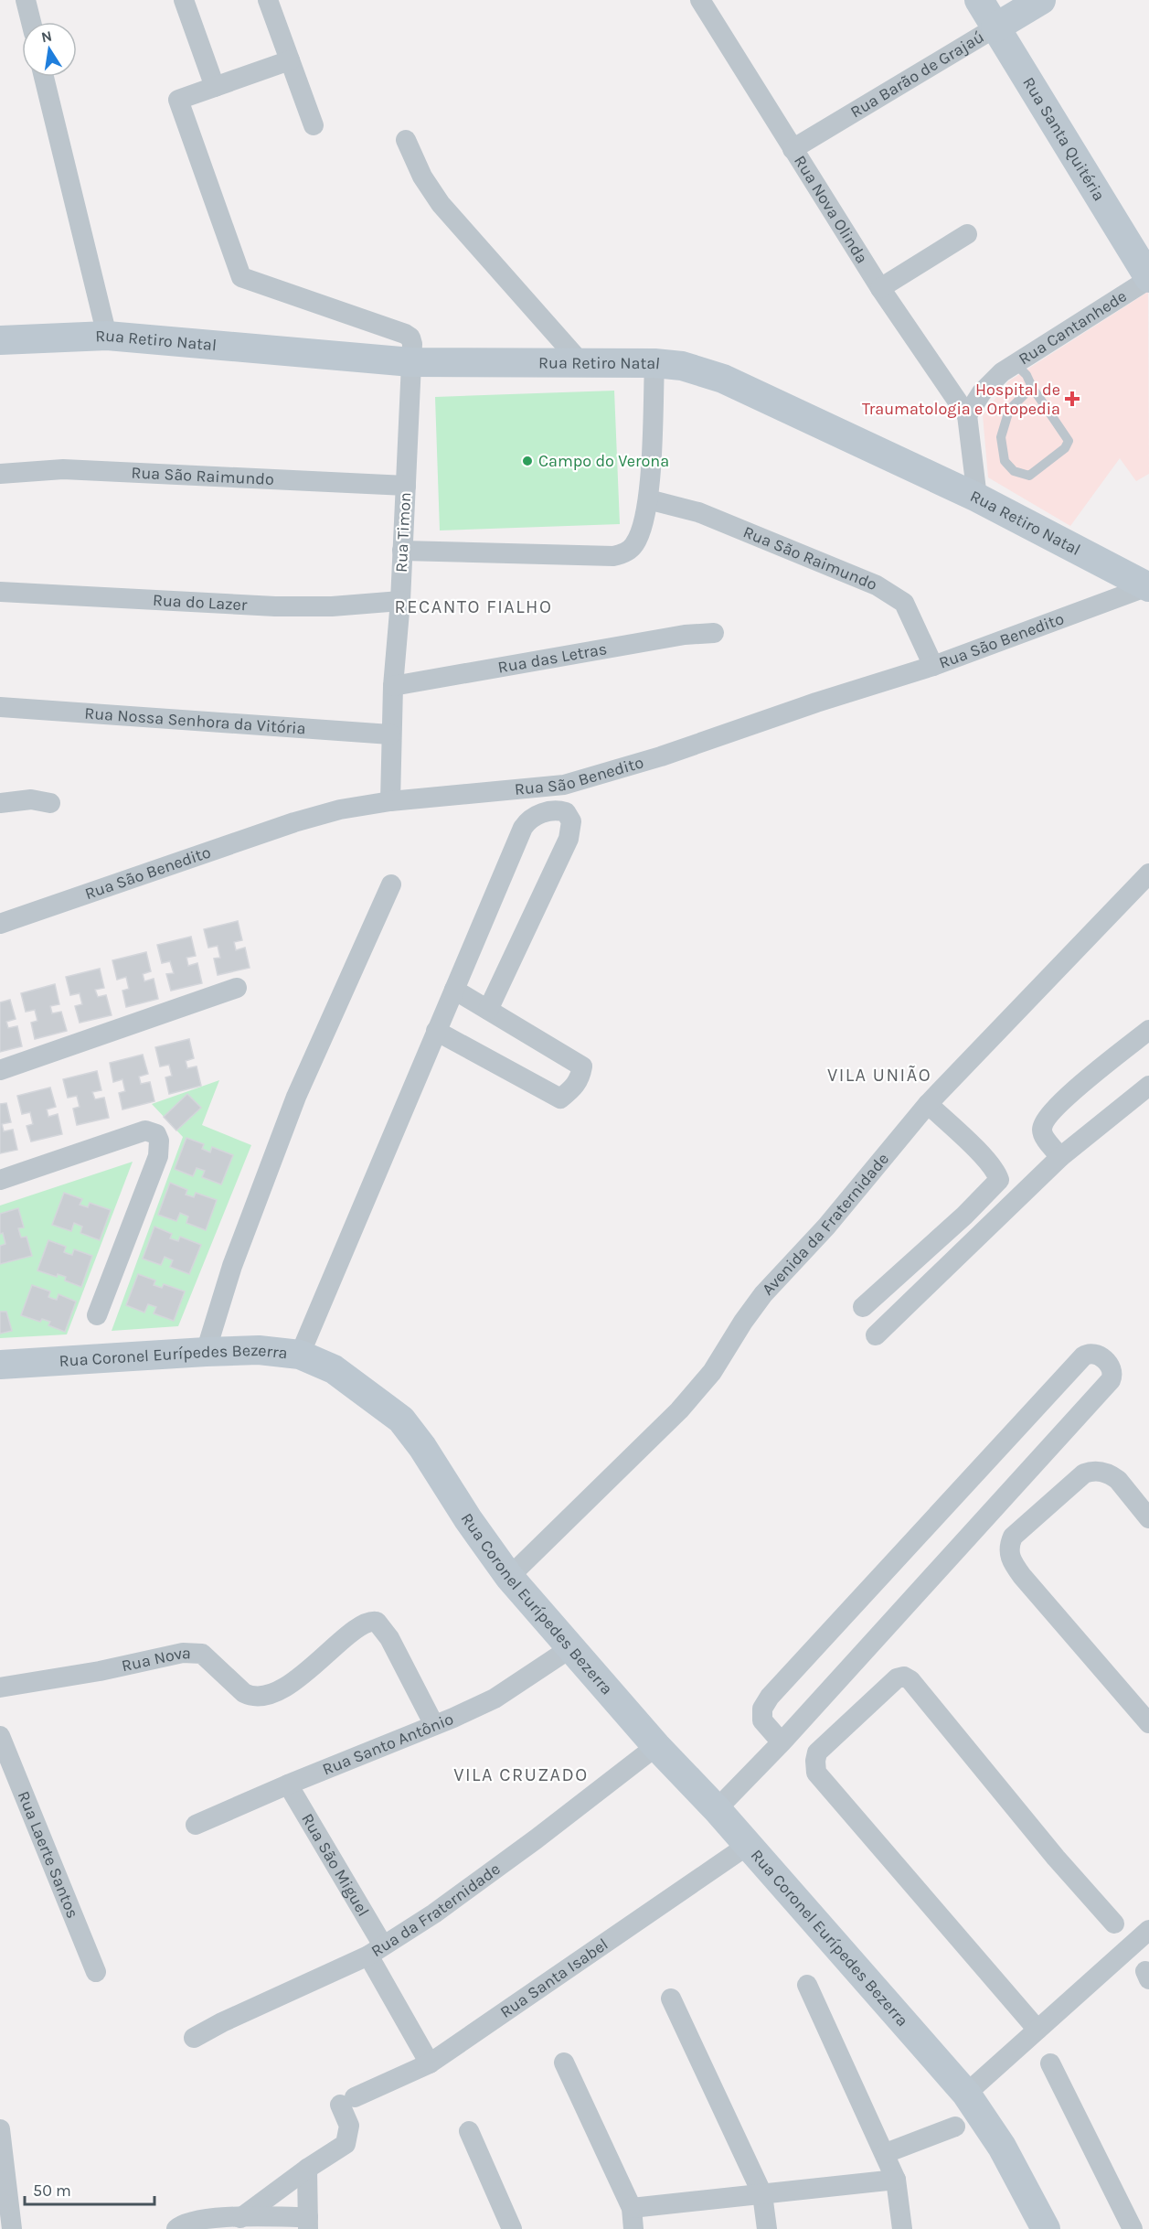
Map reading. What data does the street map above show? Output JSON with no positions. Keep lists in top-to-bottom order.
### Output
{
  "streets": {
    "street": [
      "Rua Barão de Grajaú",
      "Rua Santa Quitéria",
      "Rua Nova Olinda",
      "Rua Cantanhede",
      "Rua Retiro Natal",
      "Rua São Raimundo",
      "Rua Timon",
      "Rua do Lazer",
      "Rua São Benedito",
      "Rua das Letras",
      "Rua Nossa Senhora da Vitória",
      "Avenida da Fraternidade",
      "Rua Coronel Eurípedes Bezerra",
      "Rua Nova",
      "Rua Santo Antônio",
      "Rua Laerte Santos",
      "Rua São Miguel",
      "Rua da Fraternidade",
      "Rua Santa Isabel"
    ]
  },
  "crossings": [
    ["Rua Barão de Grajaú", "Rua Santa Quitéria"],
    ["Rua Barão de Grajaú", "Rua Nova Olinda"],
    ["Rua Santa Quitéria", "Rua Cantanhede"],
    ["Rua Nova Olinda", "Rua Cantanhede"],
    ["Rua Retiro Natal", "Rua Timon"],
    ["Rua Retiro Natal", "Rua São Benedito"],
    ["Rua São Raimundo", "Rua Timon"],
    ["Rua São Raimundo", "Rua São Benedito"],
    ["Rua Timon", "Rua do Lazer"],
    ["Rua Timon", "Rua São Benedito"],
    ["Rua Timon", "Rua das Letras"],
    ["Rua Timon", "Rua Nossa Senhora da Vitória"],
    ["Avenida da Fraternidade", "Rua Coronel Eurípedes Bezerra"],
    ["Rua Coronel Eurípedes Bezerra", "Rua Santo Antônio"],
    ["Rua Coronel Eurípedes Bezerra", "Rua da Fraternidade"],
    ["Rua Coronel Eurípedes Bezerra", "Rua Santa Isabel"],
    ["Rua Nova", "Rua Santo Antônio"],
    ["Rua Santo Antônio", "Rua São Miguel"],
    ["Rua São Miguel", "Rua da Fraternidade"],
    ["Rua São Miguel", "Rua Santa Isabel"]
  ],
  "districts": ["RECANTO FIALHO", "VILA UNIÃO", "VILA CRUZADO"],
  "places": {
    "health": ["Hospital de Traumatologia e Ortopedia"],
    "other": ["Campo do Verona"]
  },
  "scale_bar": "50 m",
  "north": "top"
}
